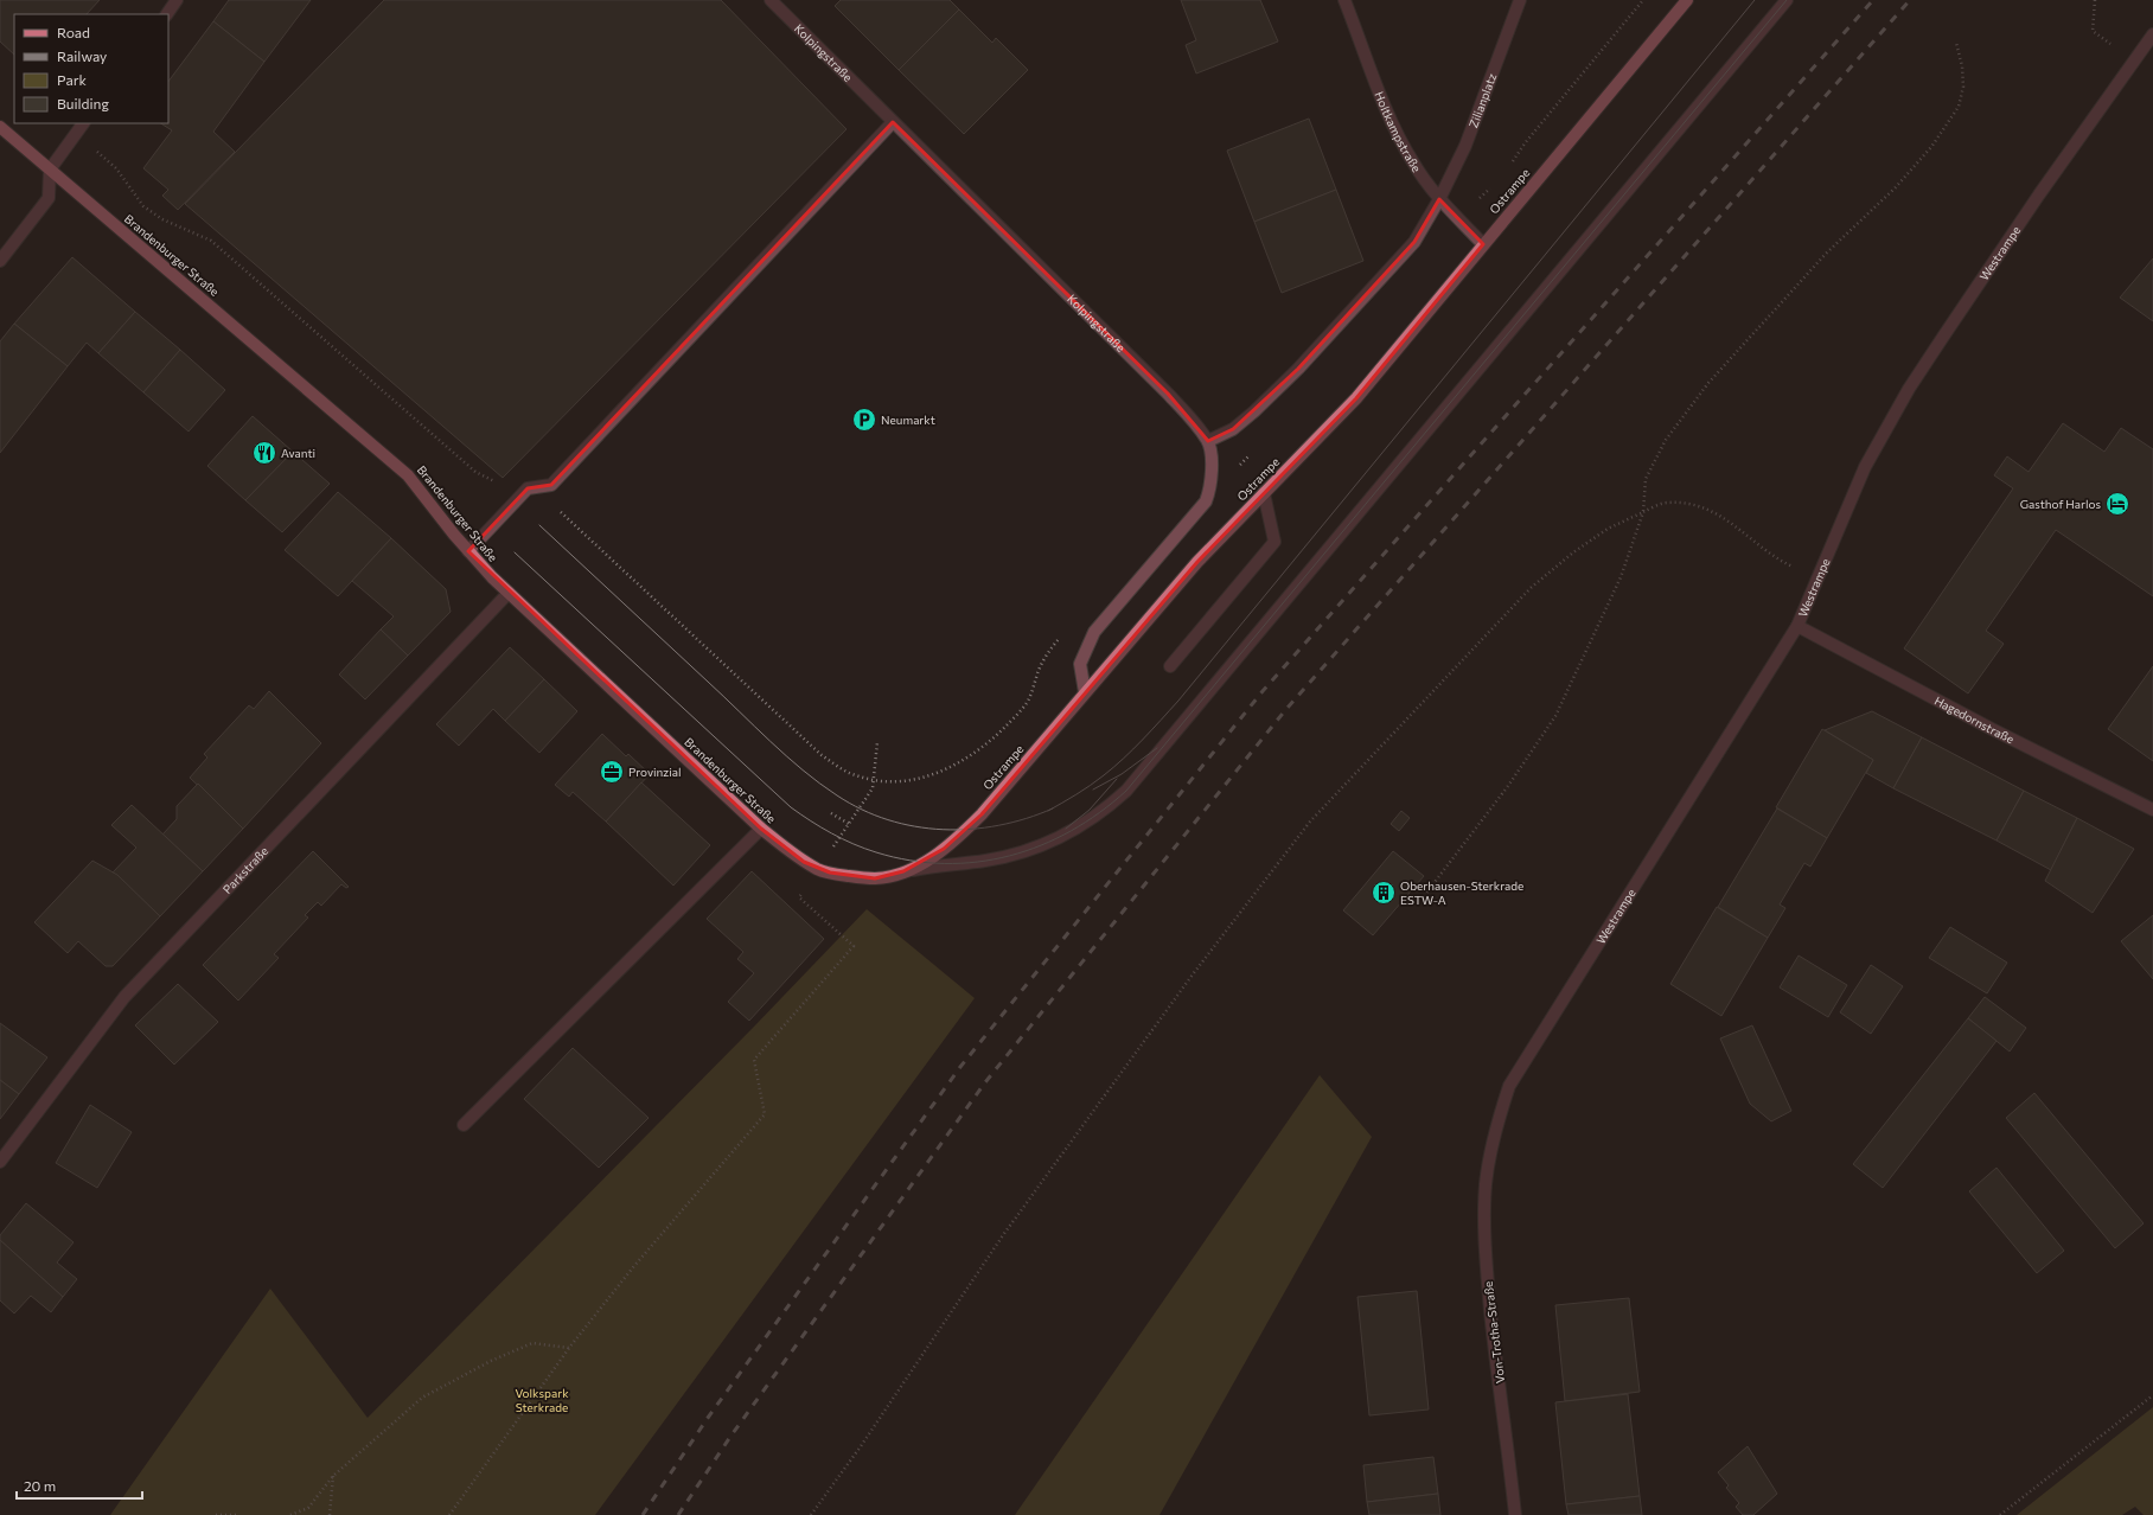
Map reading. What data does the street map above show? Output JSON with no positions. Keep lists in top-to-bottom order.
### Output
{
  "streets": {
    "main road": ["Ostrampe", "Brandenburger Straße"],
    "street": [
      "Kolpingstraße",
      "Zilianplatz",
      "Holtkampstraße",
      "Westrampe",
      "Hagedornstraße",
      "Parkstraße",
      "Von-Trotha-Straße"
    ]
  },
  "crossings": [
    ["Kolpingstraße", "Ostrampe"],
    ["Zilianplatz", "Holtkampstraße"],
    ["Holtkampstraße", "Ostrampe"],
    ["Ostrampe", "Brandenburger Straße"],
    ["Westrampe", "Hagedornstraße"],
    ["Westrampe", "Von-Trotha-Straße"],
    ["Brandenburger Straße", "Parkstraße"]
  ],
  "parks": ["Volkspark Sterkrade"],
  "places": {
    "parking": ["Neumarkt"],
    "restaurant": ["Avanti"],
    "hotel": ["Gasthof Harlos"],
    "office": ["Provinzial"],
    "building": ["Oberhausen-Sterkrade ESTW-A"]
  },
  "legend": [
    "Road",
    "Railway",
    "Park",
    "Building"
  ],
  "scale_bar": "20 m"
}
